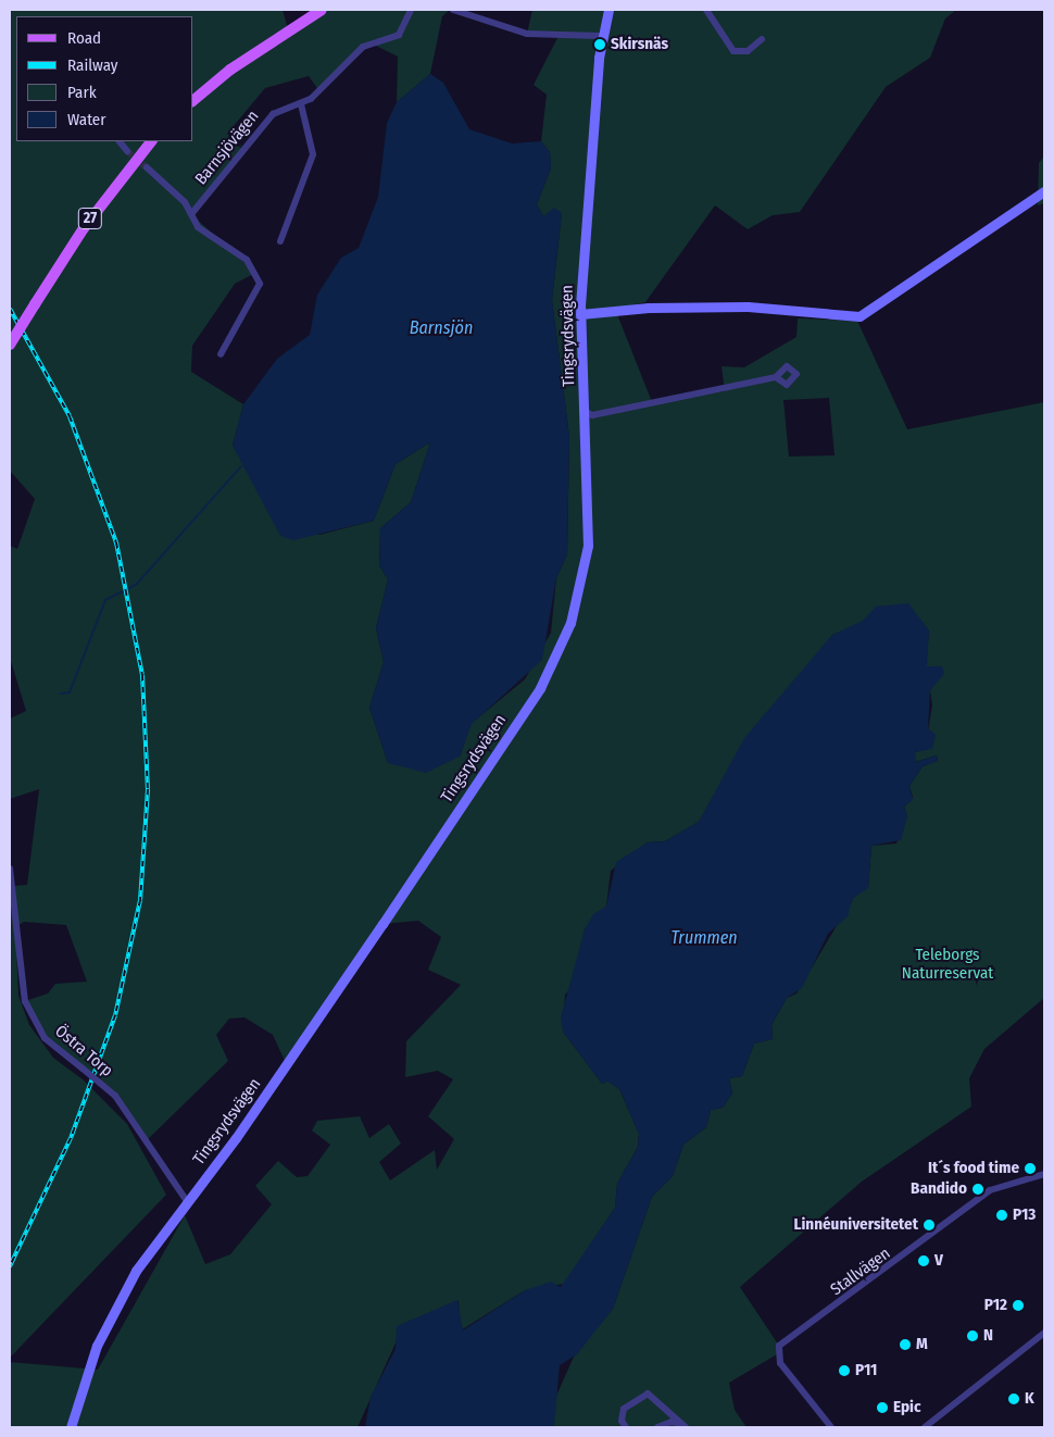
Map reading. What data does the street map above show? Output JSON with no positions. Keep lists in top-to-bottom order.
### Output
{
  "streets": {
    "main road": ["27"],
    "street": [
      "Barnsjövägen",
      "Tingsrydsvägen",
      "Östra Torp",
      "Stallvägen"
    ]
  },
  "crossings": [
    ["Tingsrydsvägen", "Östra Torp"]
  ],
  "water": ["Barnsjön", "Trummen"],
  "parks": ["Teleborgs Naturreservat"],
  "places": [
    "Skirsnäs",
    "It´s food time",
    "Bandido",
    "P13",
    "Linnéuniversitetet",
    "V",
    "P12",
    "N",
    "M",
    "P11",
    "K",
    "Epic"
  ],
  "legend": [
    "Road",
    "Railway",
    "Park",
    "Water"
  ]
}
